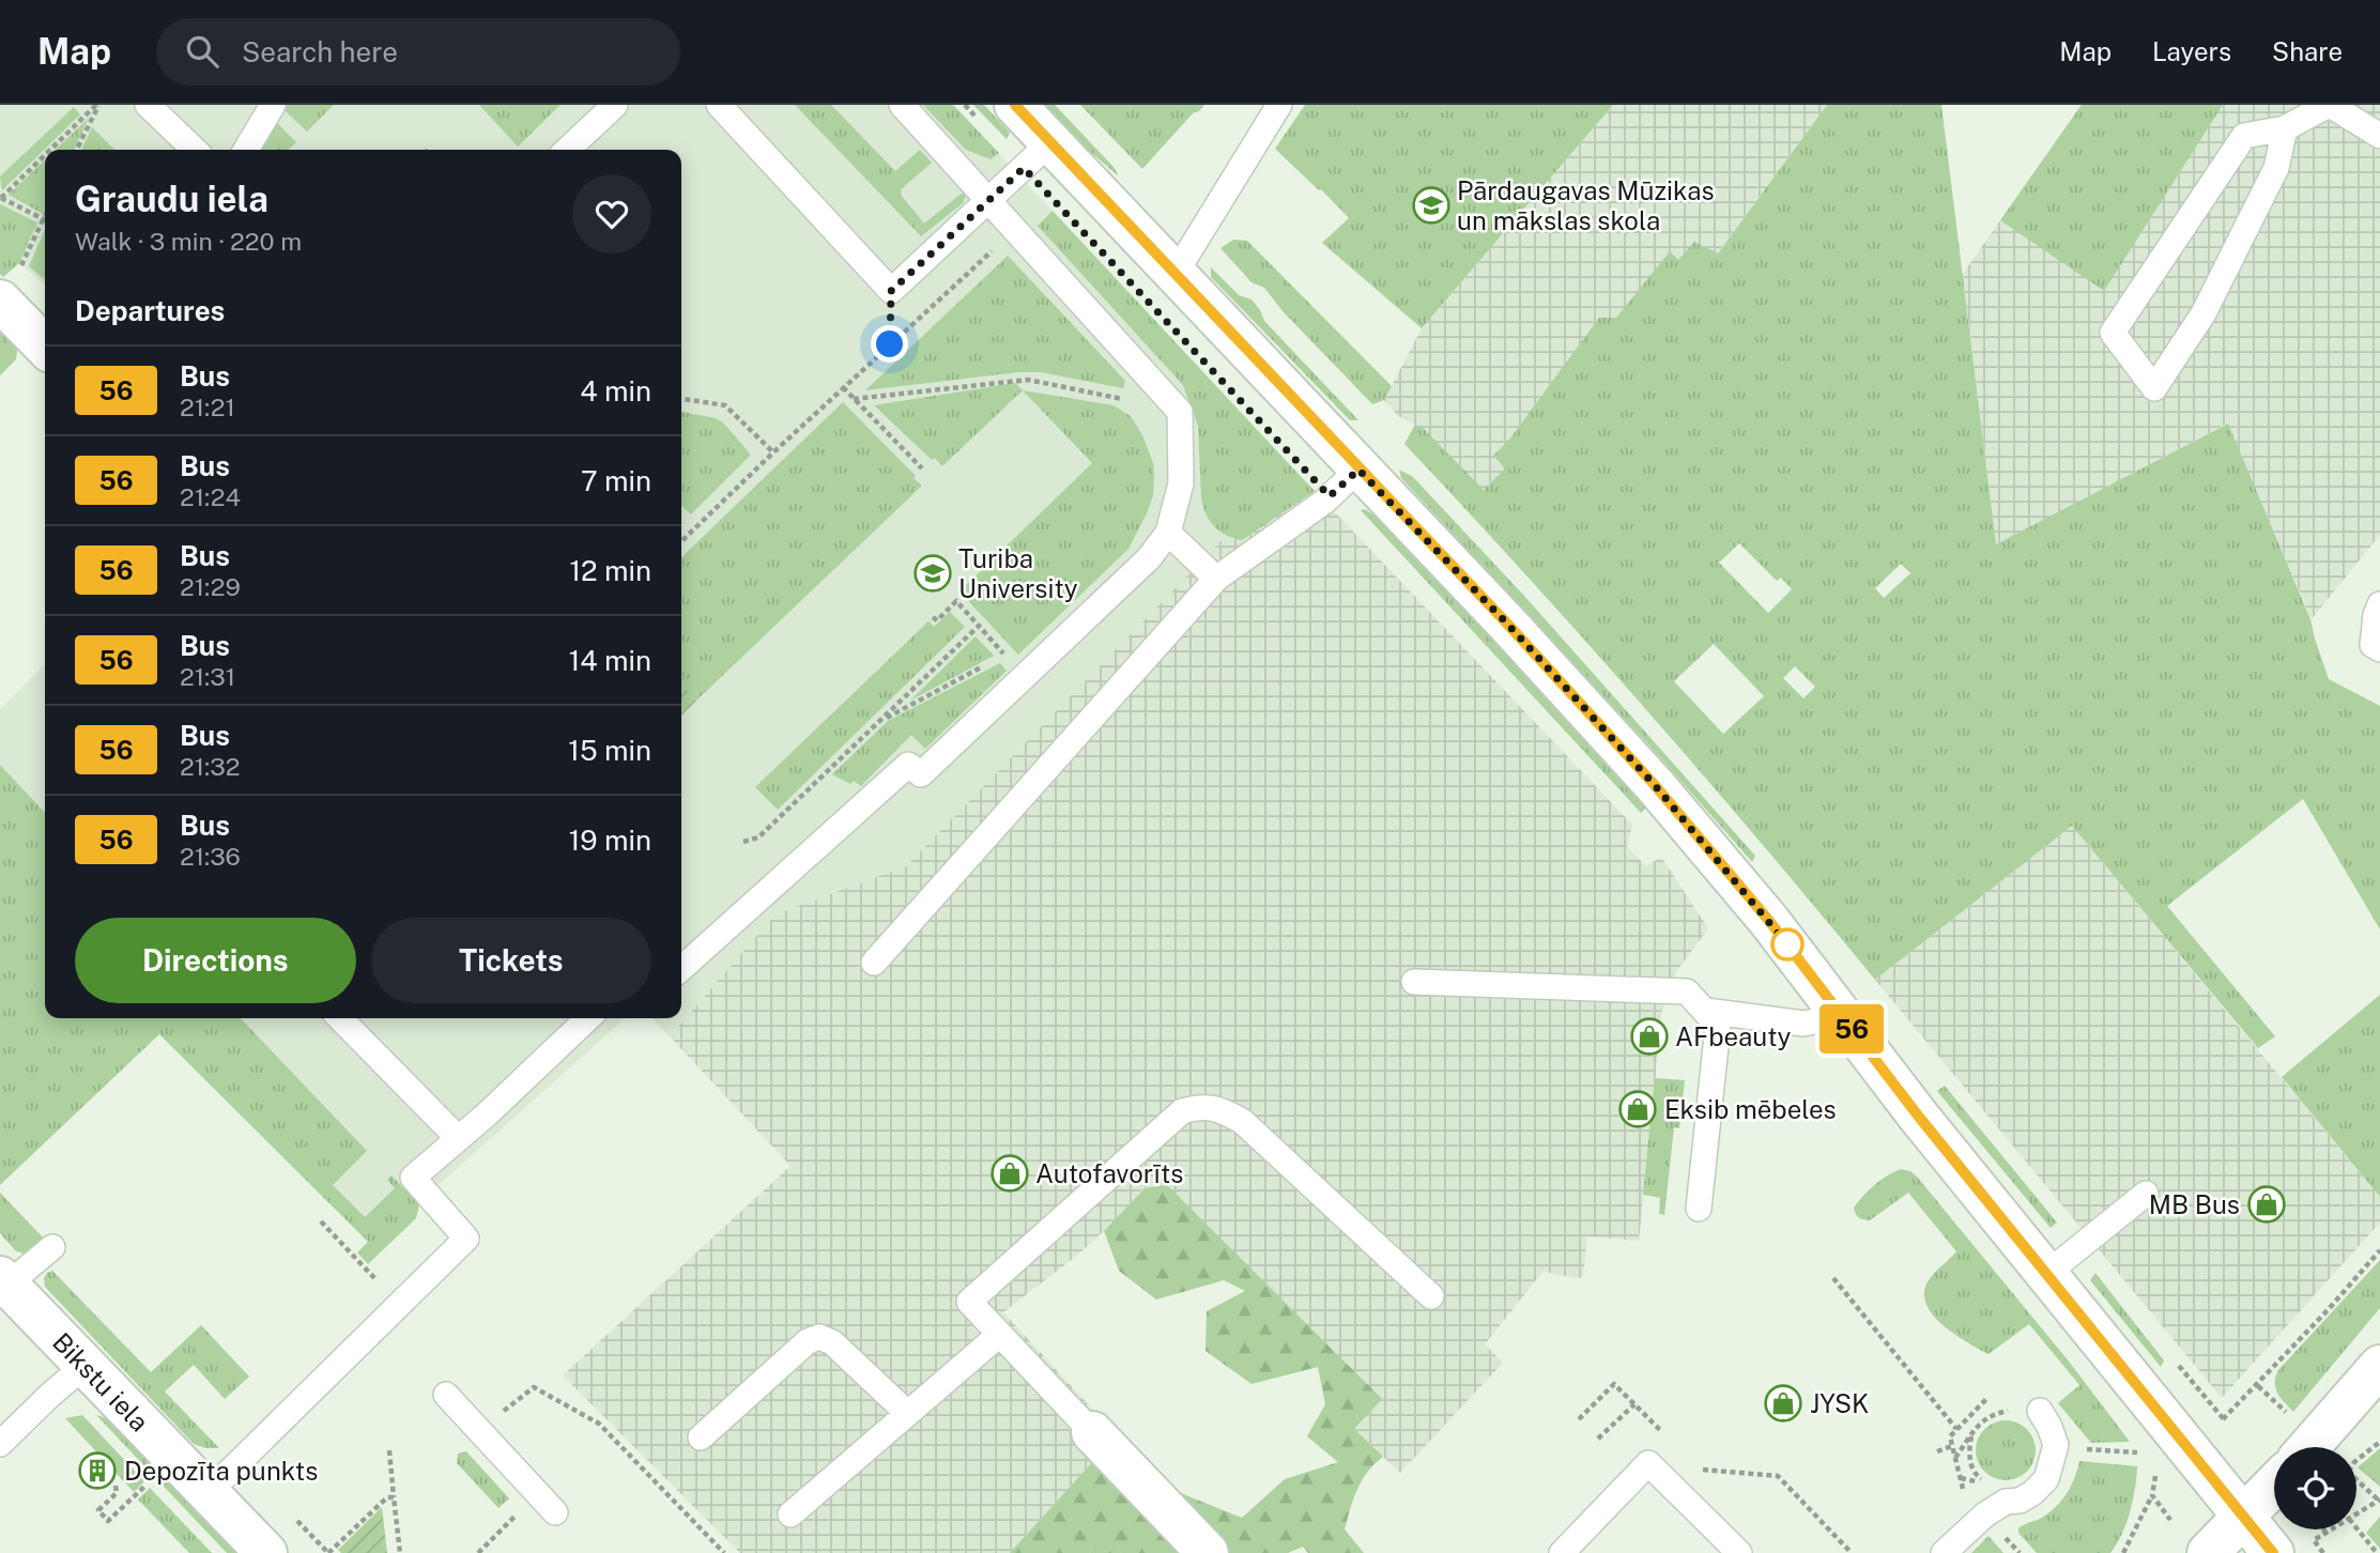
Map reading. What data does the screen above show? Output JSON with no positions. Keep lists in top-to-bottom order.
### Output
{
  "streets": {
    "main road": ["Bikstu iela"]
  },
  "places": {
    "school or university": ["Pārdaugavas Mūzikas un mākslas skola", "Turiba University"],
    "shop": [
      "AFbeauty",
      "Eksib mēbeles",
      "Autofavorīts",
      "MB Bus",
      "JYSK"
    ],
    "building": ["Depozīta punkts"]
  },
  "lines": ["bus line 56"],
  "page": {
    "header": "Map",
    "search": "Search here",
    "nav": ["Map", "Layers", "Share"],
    "on_map": "56",
    "heading": [
      ["Graudu iela", "Walk · 3 min · 220 m"],
      "Departures"
    ],
    "list": [
      {
        "mark": "56",
        "name": "Bus",
        "note": "21:21",
        "value": "4 min"
      },
      {
        "mark": "56",
        "name": "Bus",
        "note": "21:24",
        "value": "7 min"
      },
      {
        "mark": "56",
        "name": "Bus",
        "note": "21:29",
        "value": "12 min"
      },
      {
        "mark": "56",
        "name": "Bus",
        "note": "21:31",
        "value": "14 min"
      },
      {
        "mark": "56",
        "name": "Bus",
        "note": "21:32",
        "value": "15 min"
      },
      {
        "mark": "56",
        "name": "Bus",
        "note": "21:36",
        "value": "19 min"
      }
    ],
    "buttons": ["Directions", "Tickets"]
  }
}
